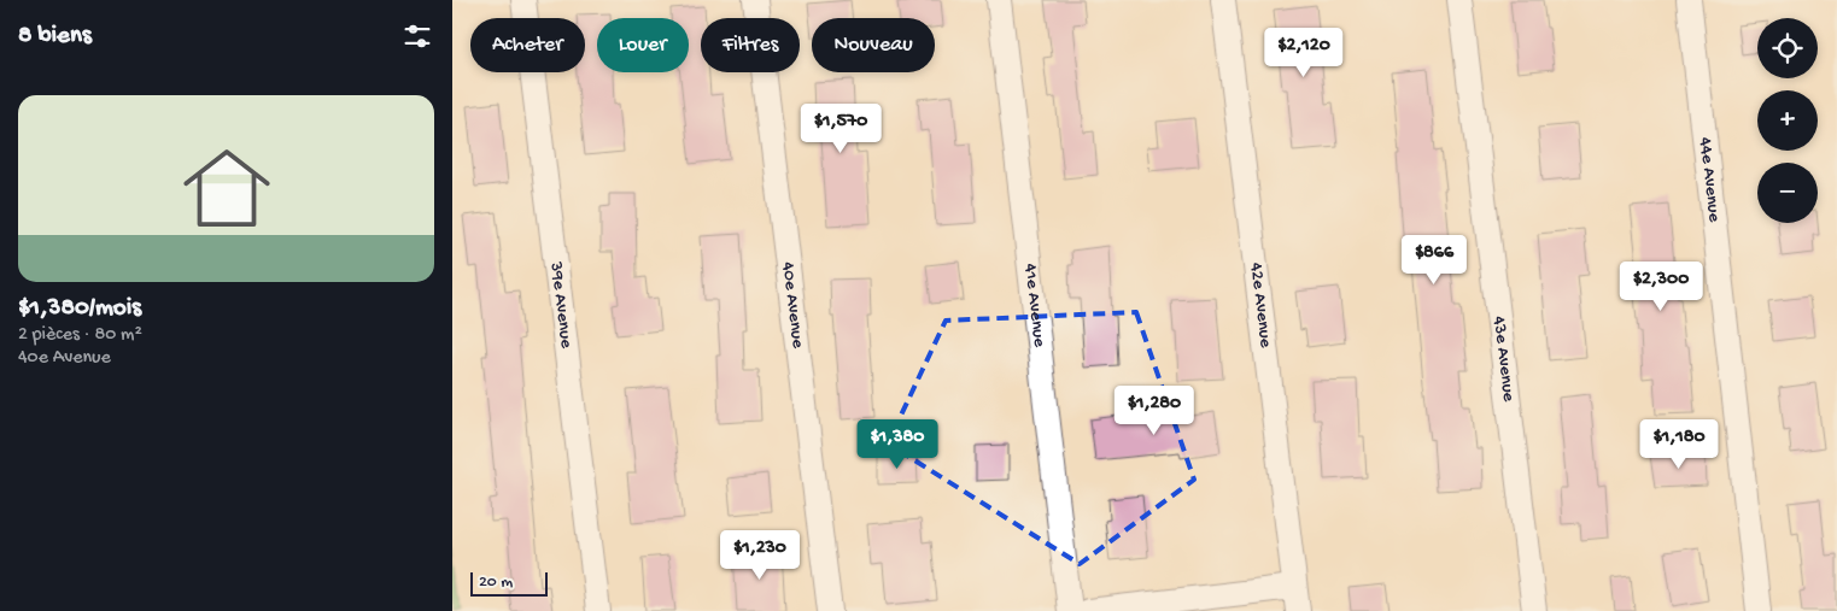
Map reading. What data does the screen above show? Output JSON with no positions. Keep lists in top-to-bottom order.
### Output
{
  "streets": {
    "street": [
      "44e Avenue",
      "39e Avenue",
      "40e Avenue",
      "41e Avenue",
      "42e Avenue",
      "43e Avenue"
    ]
  },
  "scale_bar": "20 m",
  "page": {
    "heading": "8 biens",
    "map_buttons": ["+", "−"],
    "chip": [
      "Acheter",
      "Louer",
      "Filtres",
      "Nouveau"
    ],
    "price": [
      "$2,120",
      "$1,570",
      "$866",
      "$2,300",
      "$1,280",
      "$1,380",
      "$1,180",
      "$1,230"
    ],
    "list": [
      {
        "name": "$1,380/mois",
        "note": "2 pièces · 80 m² · 40e Avenue"
      }
    ],
    "scale": "20 m"
  }
}
